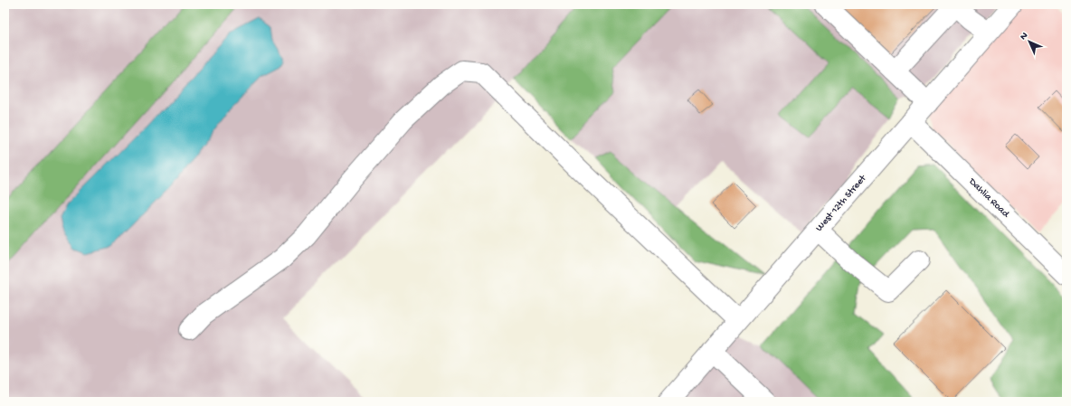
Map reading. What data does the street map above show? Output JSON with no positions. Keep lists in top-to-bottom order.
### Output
{
  "streets": {
    "street": ["Dahlia Road", "West 12th Street"]
  },
  "crossings": [
    ["Dahlia Road", "West 12th Street"]
  ],
  "north": "top left"
}
